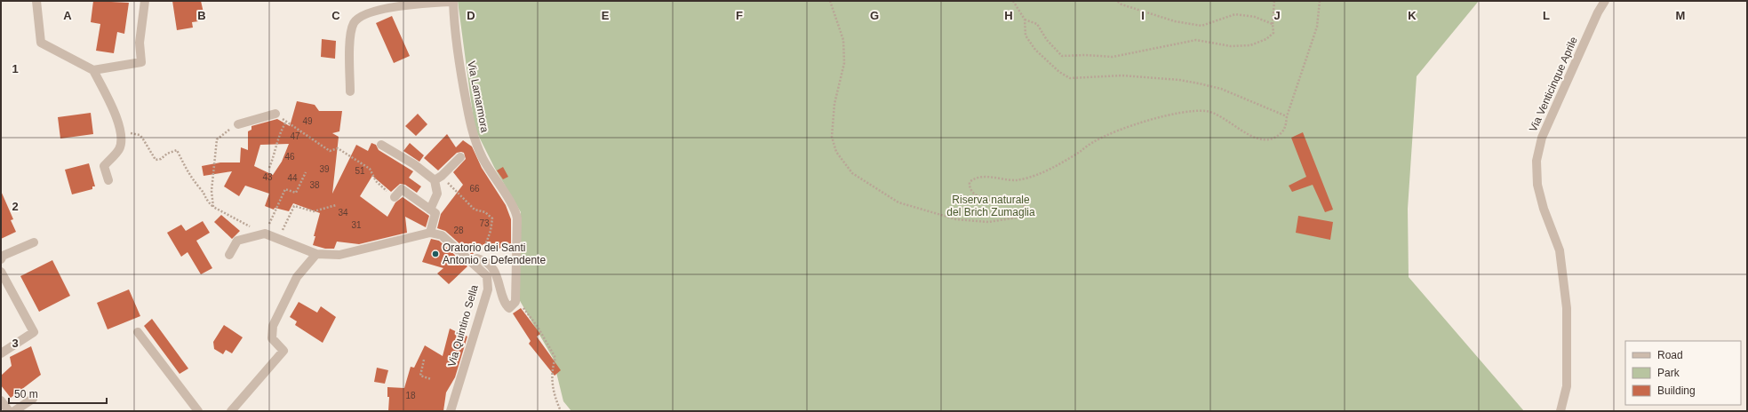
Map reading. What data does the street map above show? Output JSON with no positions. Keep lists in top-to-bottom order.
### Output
{
  "streets": {
    "street": ["Via Venticinque Aprile", "Via Lamarmora", "Via Quintino Sella"]
  },
  "parks": ["Riserva naturale del Brich Zumaglia"],
  "places": ["Oratorio dei Santi Antonio e Defendente"],
  "house_numbers": [
    "49",
    "47",
    "46",
    "39",
    "51",
    "43",
    "44",
    "38",
    "66",
    "34",
    "73",
    "31",
    "28",
    "18"
  ],
  "legend": ["Road", "Park", "Building"],
  "scale_bar": "50 m",
  "grid": {
    "columns": [
      "A",
      "B",
      "C",
      "D",
      "E",
      "F",
      "G",
      "H",
      "I",
      "J",
      "K",
      "L",
      "M"
    ],
    "rows": ["1", "2", "3"]
  }
}
